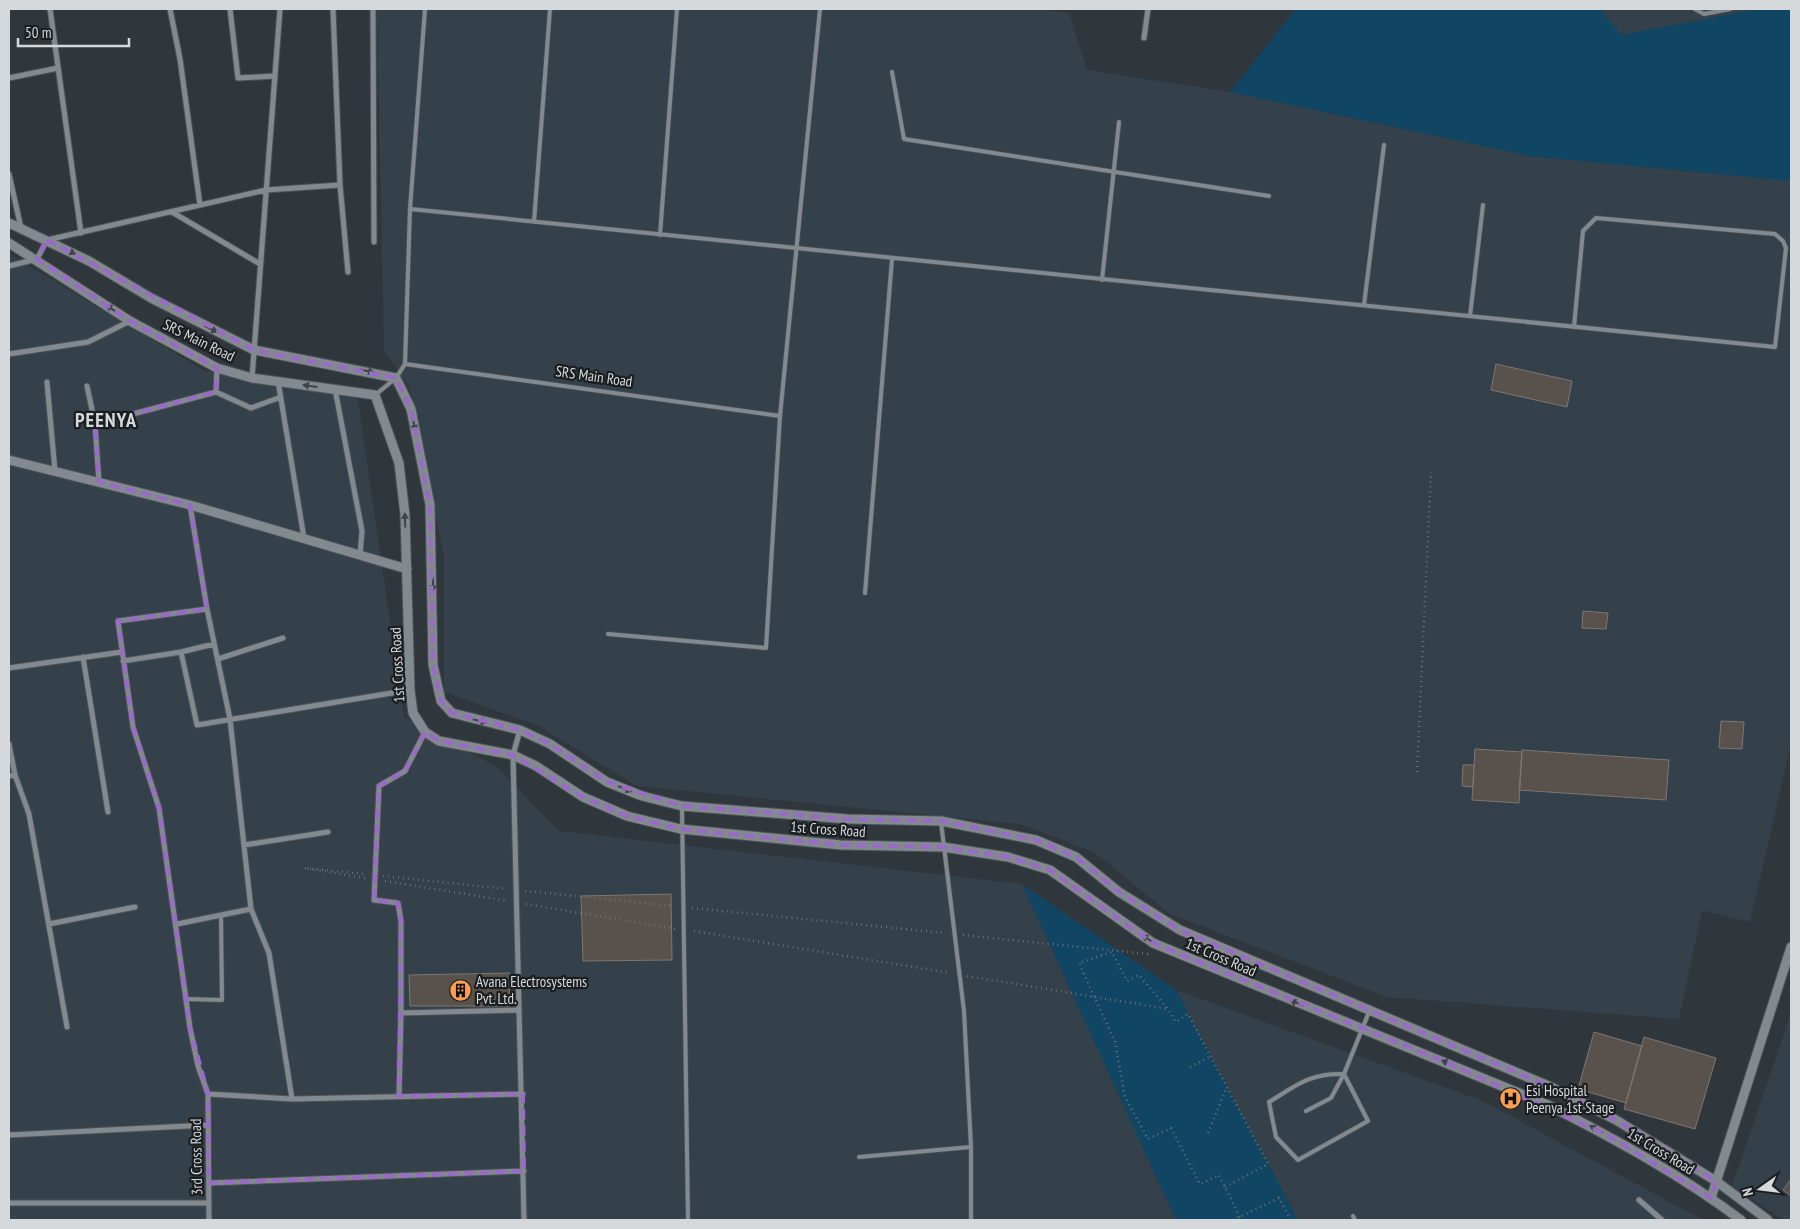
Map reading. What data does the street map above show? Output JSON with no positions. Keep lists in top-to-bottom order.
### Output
{
  "streets": {
    "street": ["SRS Main Road", "1st Cross Road", "3rd Cross Road"]
  },
  "crossings": [
    ["SRS Main Road", "1st Cross Road"]
  ],
  "districts": ["PEENYA"],
  "places": {
    "building": ["Avana Electrosystems Pvt. Ltd."],
    "hospital": ["Esi Hospital Peenya 1st Stage"]
  },
  "scale_bar": "50 m",
  "north": "left"
}
